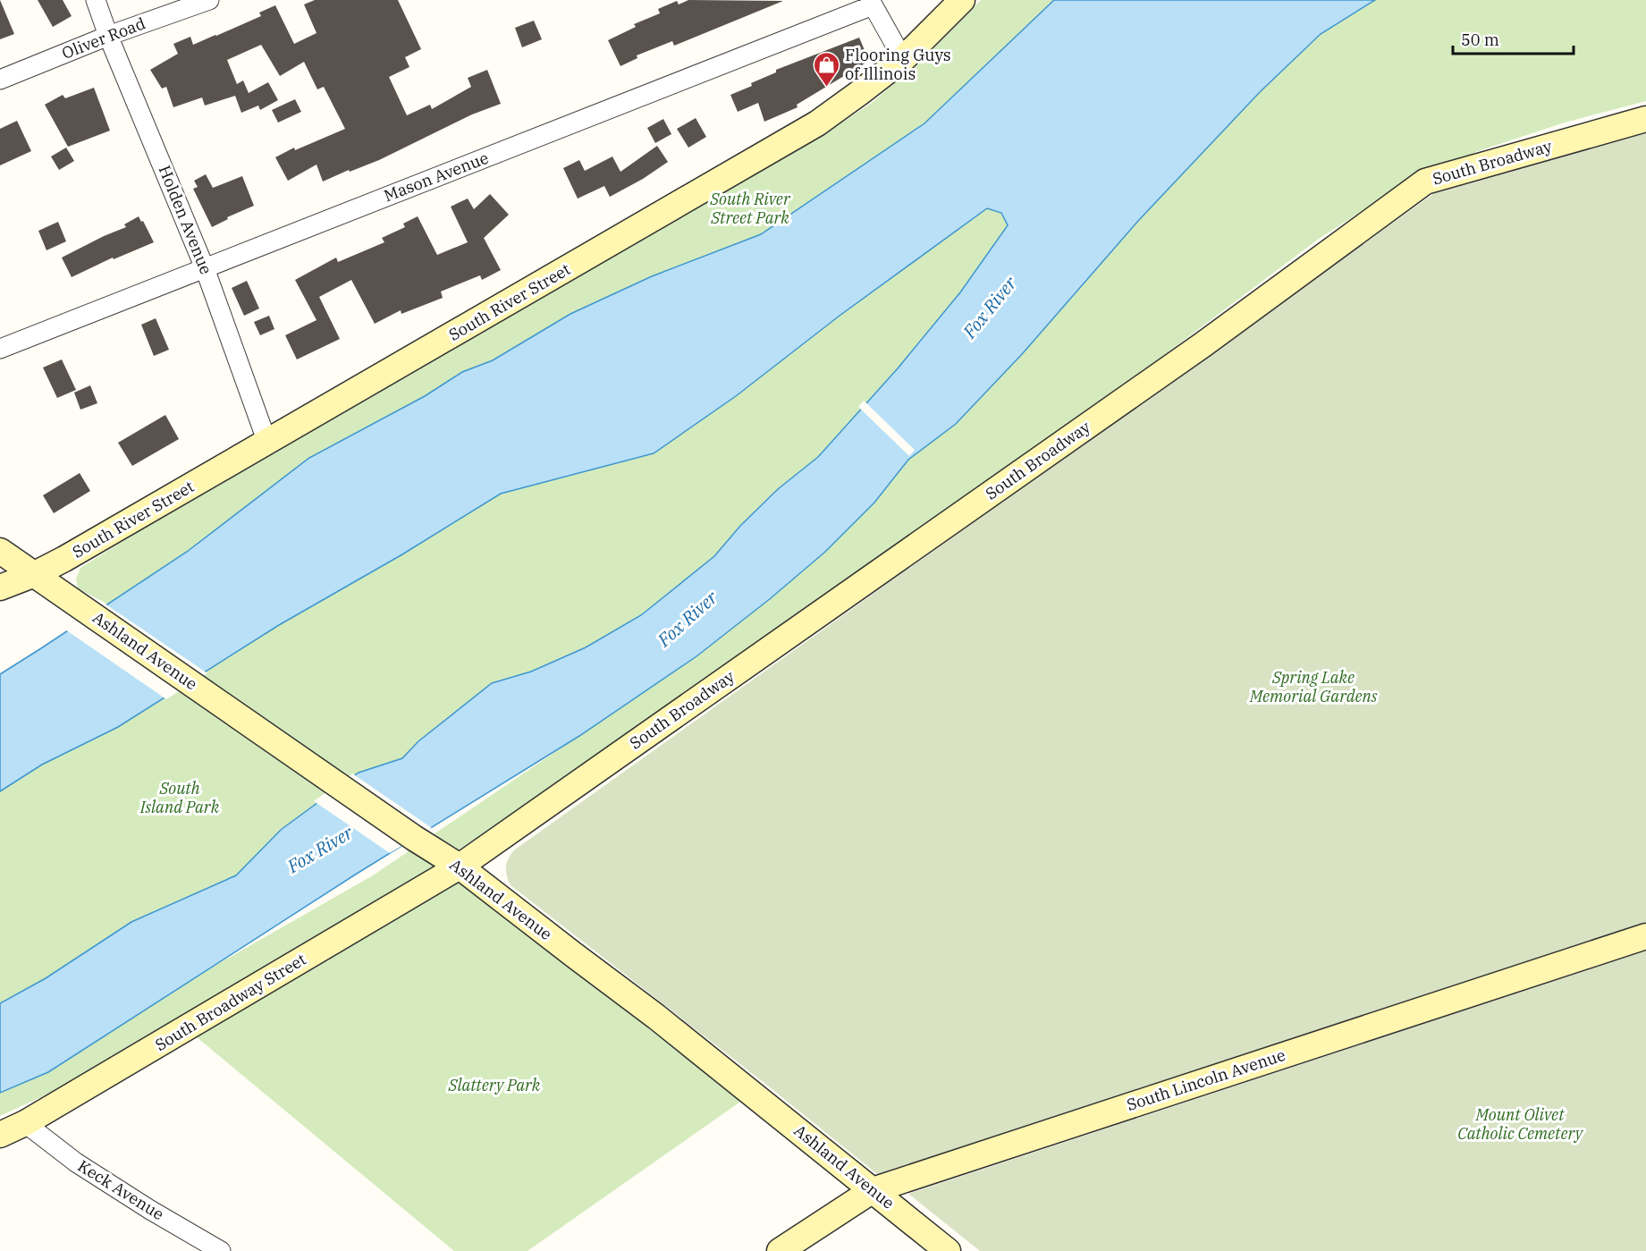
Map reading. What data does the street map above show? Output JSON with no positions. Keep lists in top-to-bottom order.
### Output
{
  "streets": {
    "street": [
      "Oliver Road",
      "South Broadway",
      "Mason Avenue",
      "Holden Avenue",
      "South River Street",
      "Ashland Avenue",
      "South Broadway Street",
      "South Lincoln Avenue",
      "Keck Avenue"
    ]
  },
  "crossings": [
    ["Oliver Road", "Holden Avenue"],
    ["South Broadway", "Ashland Avenue"],
    ["South Broadway", "South Broadway Street"],
    ["Mason Avenue", "Holden Avenue"],
    ["Holden Avenue", "South River Street"],
    ["South River Street", "Ashland Avenue"],
    ["Ashland Avenue", "South Broadway Street"],
    ["Ashland Avenue", "South Lincoln Avenue"],
    ["South Broadway Street", "Keck Avenue"]
  ],
  "water": ["Fox River"],
  "parks": [
    "South River Street Park",
    "Spring Lake Memorial Gardens",
    "South Island Park",
    "Slattery Park",
    "Mount Olivet Catholic Cemetery"
  ],
  "places": {
    "shop": ["Flooring Guys of Illinois"]
  },
  "scale_bar": "50 m"
}
